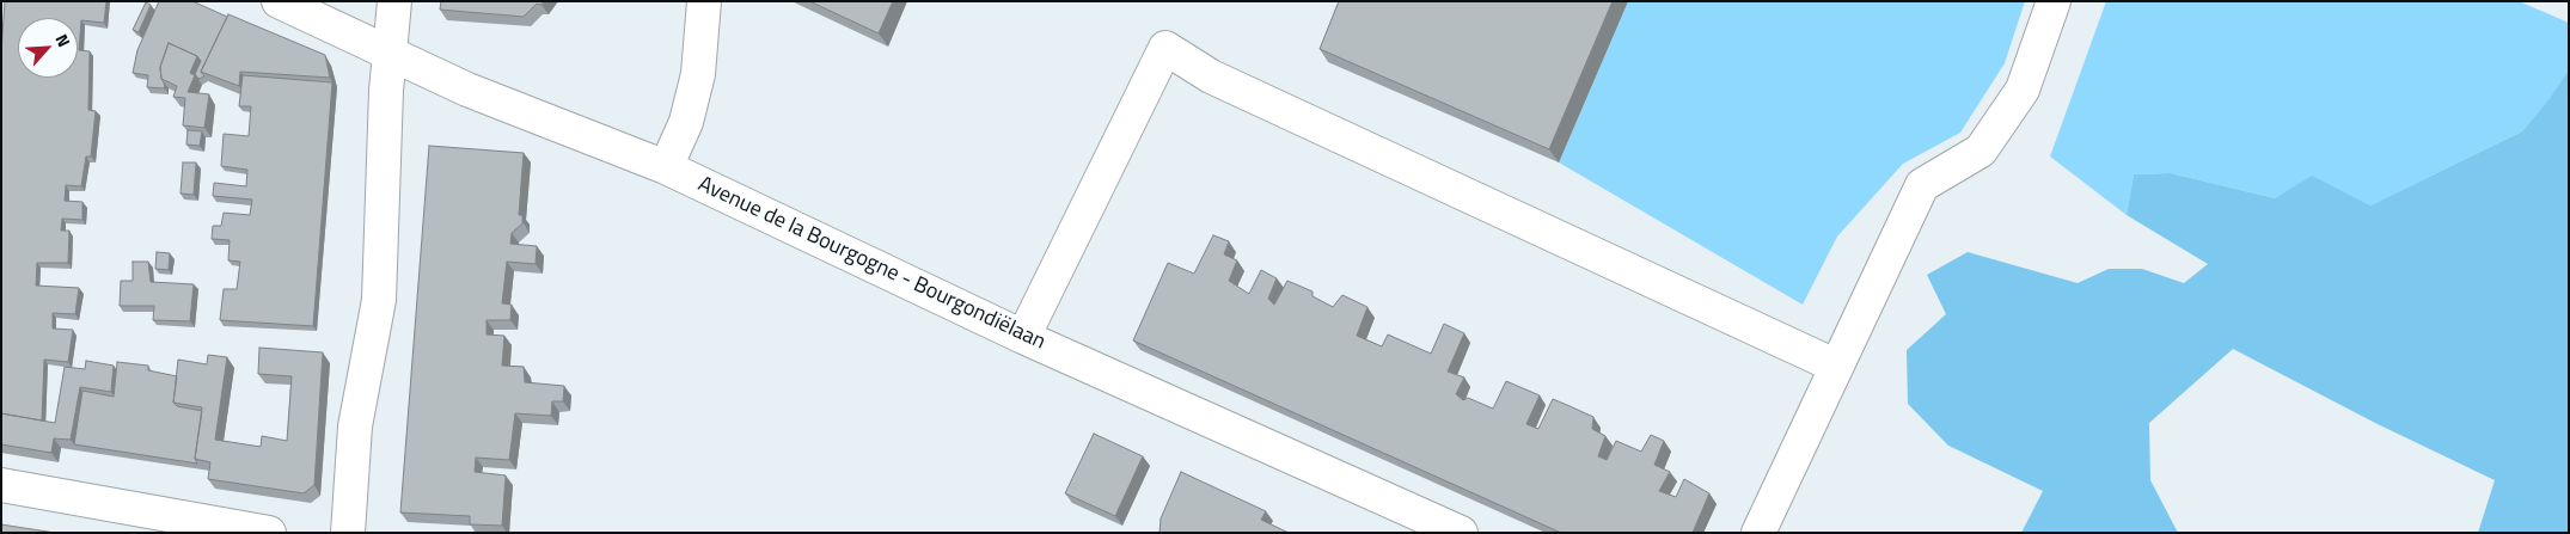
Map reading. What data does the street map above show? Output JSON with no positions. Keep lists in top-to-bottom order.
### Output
{
  "streets": {
    "street": ["Avenue de la Bourgogne - Bourgondiëlaan"]
  },
  "north": "top right"
}
